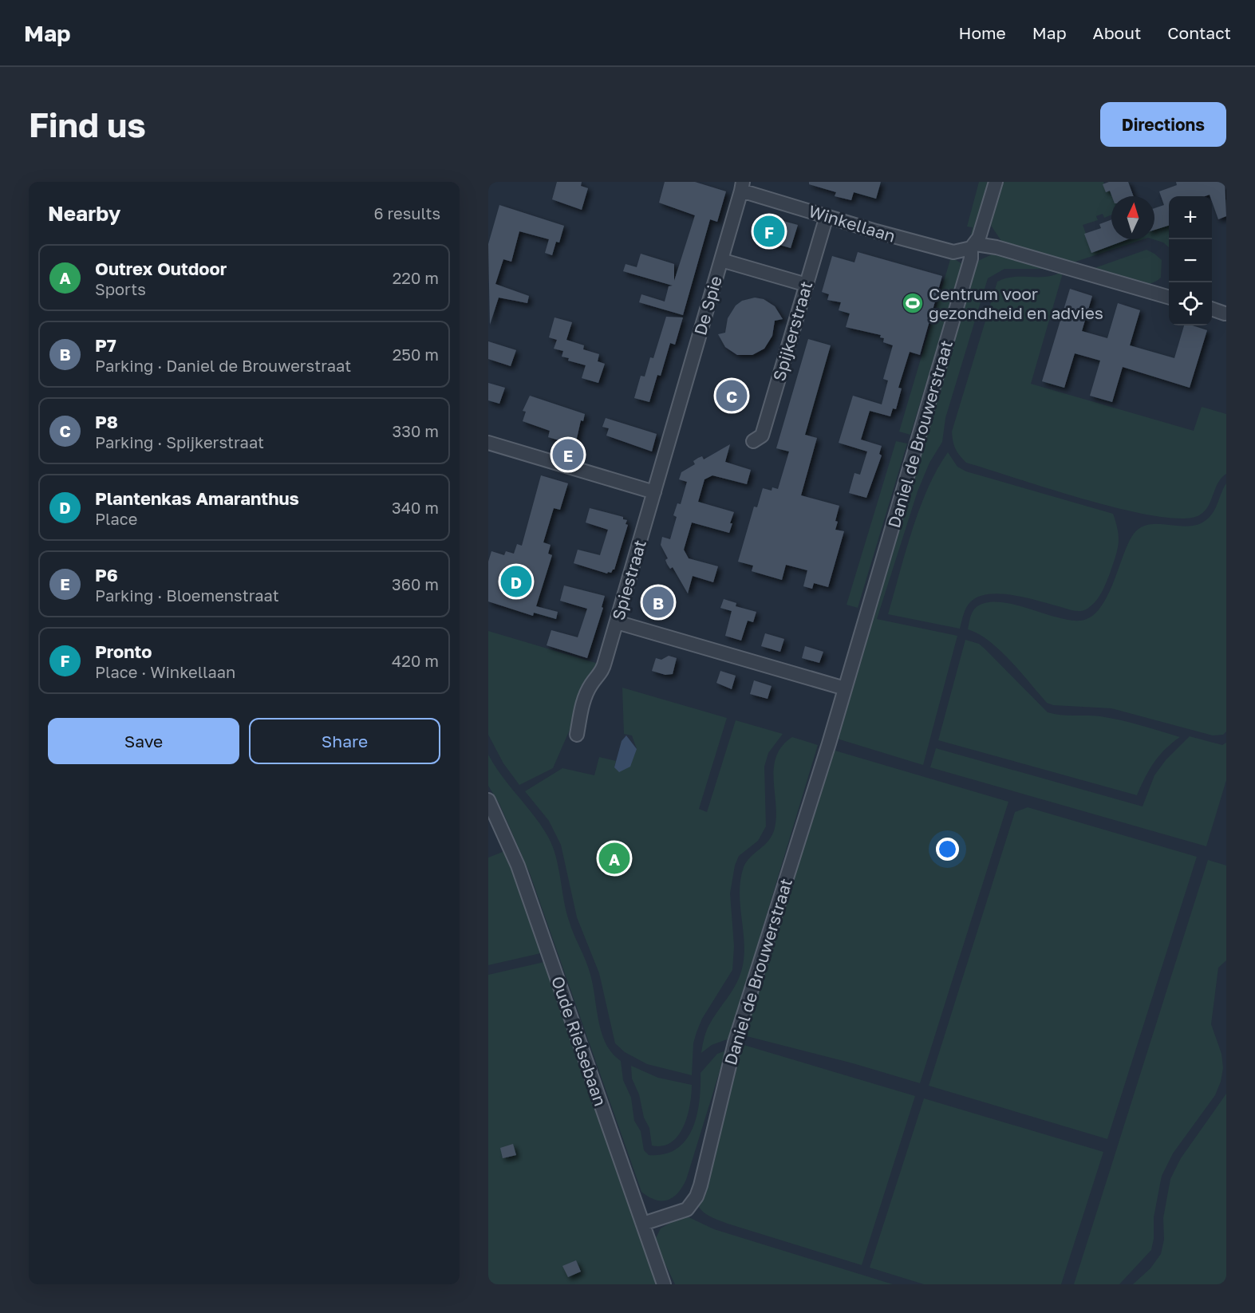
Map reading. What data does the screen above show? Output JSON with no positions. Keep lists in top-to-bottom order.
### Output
{
  "streets": {
    "street": [
      "Winkellaan",
      "De Spie",
      "Spijkerstraat",
      "Daniel de Brouwerstraat",
      "Spiestraat",
      "Oude Rielsebaan"
    ]
  },
  "crossings": [
    ["Winkellaan", "De Spie"],
    ["Winkellaan", "Spijkerstraat"],
    ["Winkellaan", "Daniel de Brouwerstraat"],
    ["De Spie", "Spiestraat"],
    ["Daniel de Brouwerstraat", "Oude Rielsebaan"]
  ],
  "places": {
    "sports": ["Centrum voor gezondheid en advies"]
  },
  "north": "top",
  "page": {
    "header": "Map",
    "nav": [
      "Home",
      "Map",
      "About",
      "Contact"
    ],
    "buttons": [
      "Directions",
      ["Save", "Share"]
    ],
    "title": "Find us",
    "heading": ["Nearby", "6 results"],
    "map_buttons": ["+", "−"],
    "pins": [
      "F",
      "C",
      "E",
      "D",
      "B",
      "A"
    ],
    "list": [
      {
        "mark": "A",
        "name": "Outrex Outdoor",
        "note": "Sports",
        "value": "220 m"
      },
      {
        "mark": "B",
        "name": "P7",
        "note": "Parking · Daniel de Brouwerstraat",
        "value": "250 m"
      },
      {
        "mark": "C",
        "name": "P8",
        "note": "Parking · Spijkerstraat",
        "value": "330 m"
      },
      {
        "mark": "D",
        "name": "Plantenkas Amaranthus",
        "note": "Place",
        "value": "340 m"
      },
      {
        "mark": "E",
        "name": "P6",
        "note": "Parking · Bloemenstraat",
        "value": "360 m"
      },
      {
        "mark": "F",
        "name": "Pronto",
        "note": "Place · Winkellaan",
        "value": "420 m"
      }
    ]
  }
}
